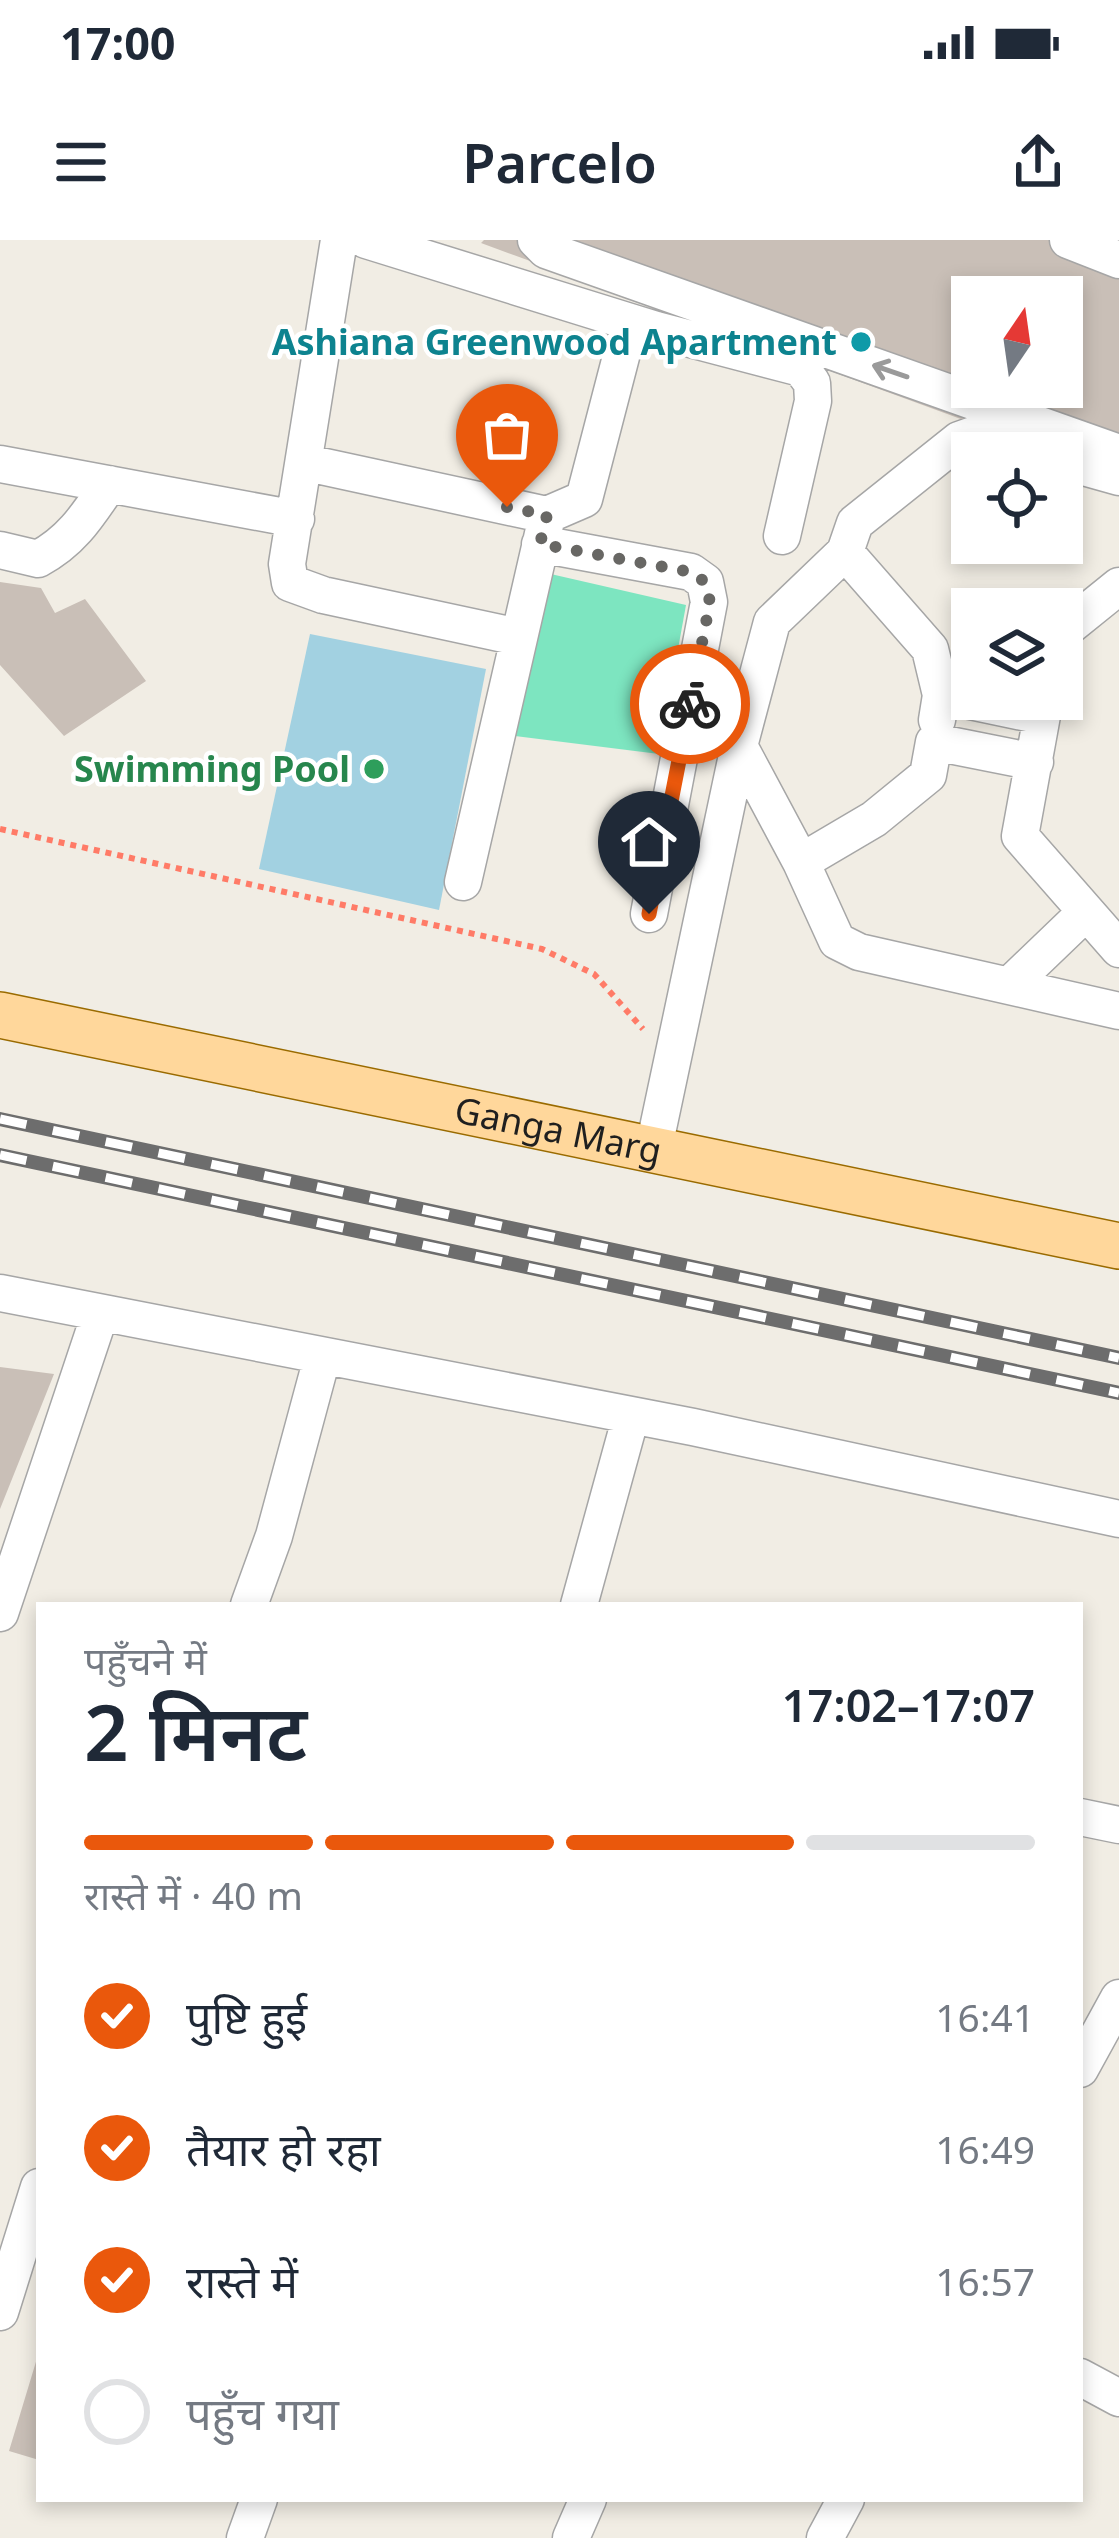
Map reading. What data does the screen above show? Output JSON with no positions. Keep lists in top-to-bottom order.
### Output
{
  "streets": {
    "main road": ["Ganga Marg"]
  },
  "places": ["Ashiana Greenwood Apartment", "Swimming Pool"],
  "north": "top",
  "page": {
    "status": "17:00",
    "header": "Parcelo",
    "heading": ["2 मिनट", "पहुँचने में", "17:02–17:07"],
    "bar": "रास्ते में · 40 m",
    "list": [
      ["पुष्टि हुई", "16:41"],
      ["तैयार हो रहा", "16:49"],
      ["रास्ते में", "16:57"],
      "पहुँच गया"
    ]
  }
}
